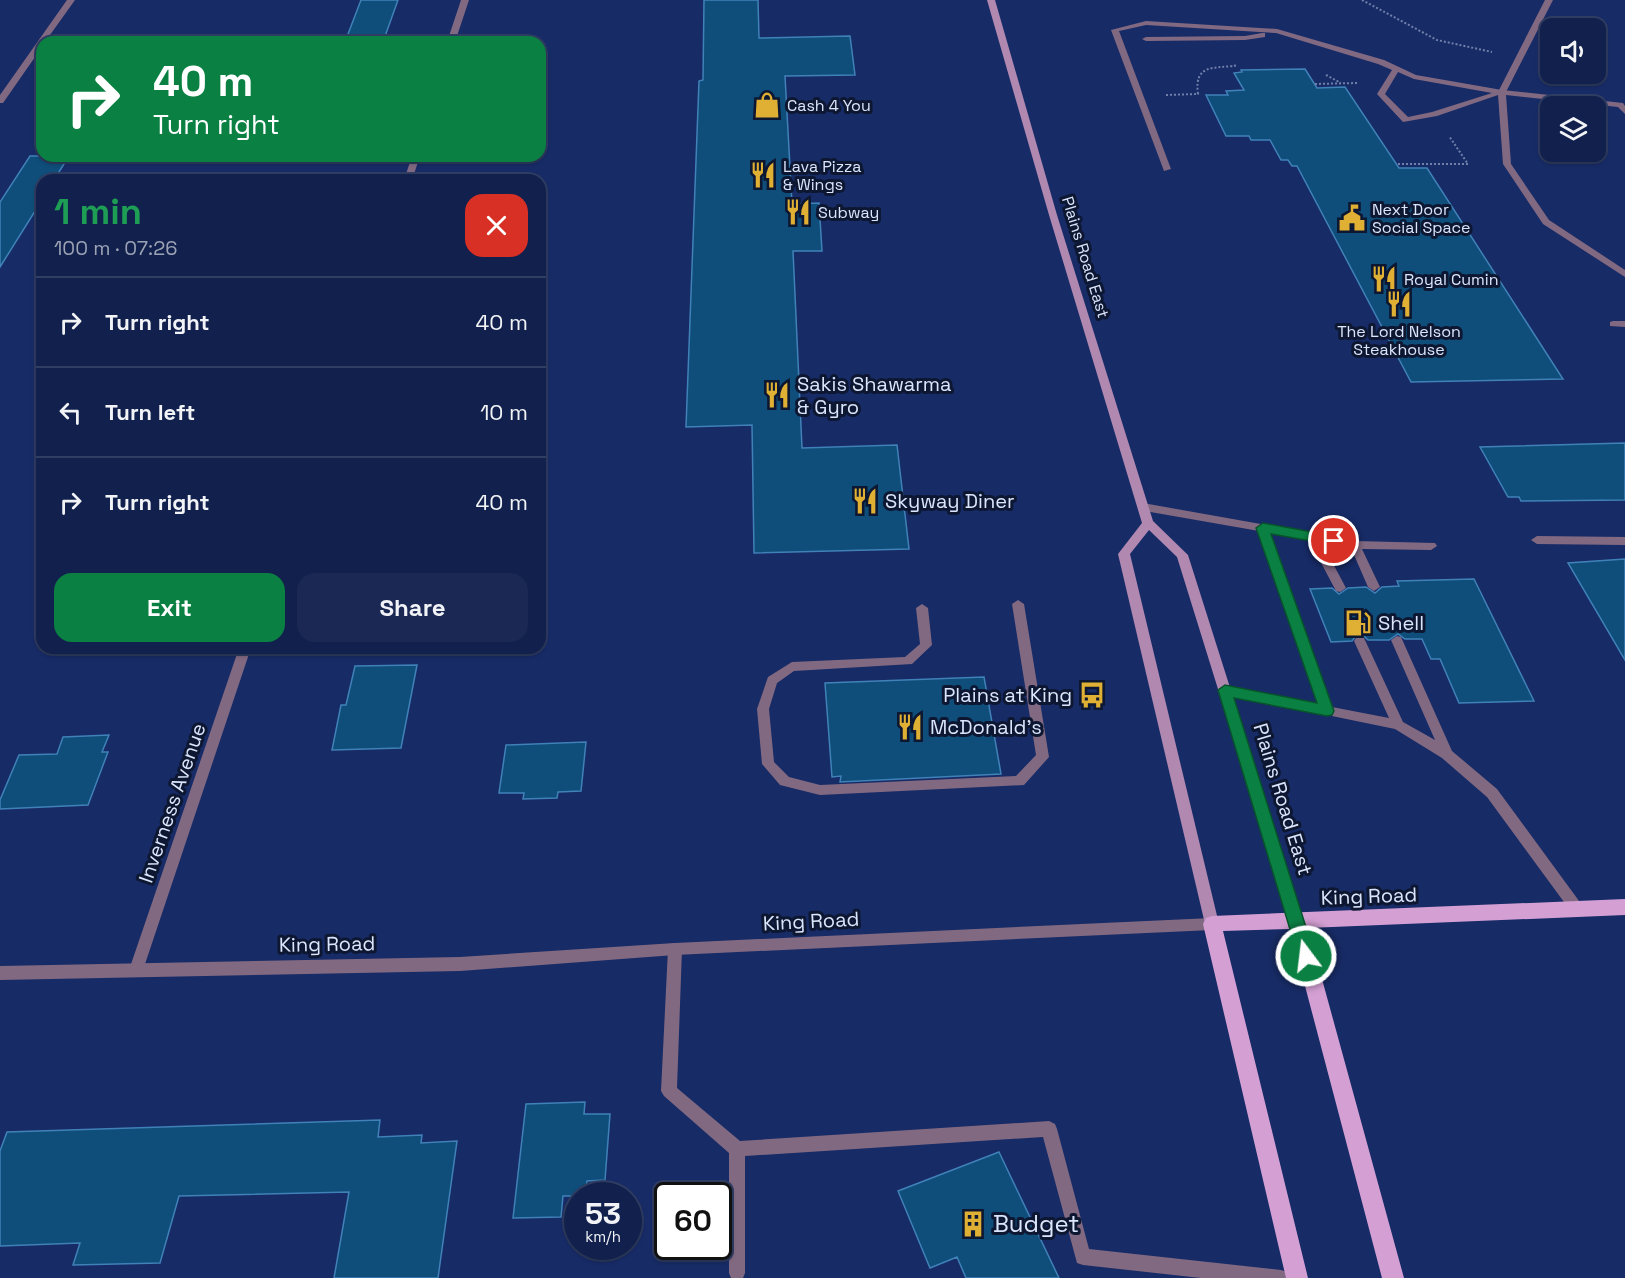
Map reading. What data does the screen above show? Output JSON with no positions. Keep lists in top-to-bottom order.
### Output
{
  "streets": {
    "main road": ["Plains Road East", "King Road"],
    "street": ["Inverness Avenue"]
  },
  "crossings": [
    ["Plains Road East", "King Road"],
    ["Inverness Avenue", "King Road"]
  ],
  "places": {
    "shop": ["Cash 4 You"],
    "restaurant": [
      "Lava Pizza & Wings",
      "Subway",
      "Royal Cumin",
      "The Lord Nelson Steakhouse",
      "Sakis Shawarma & Gyro",
      "Skyway Diner",
      "McDonald's"
    ],
    "public building": ["Next Door Social Space"],
    "fuel station": ["Shell"],
    "bus stop": ["Plains at King"],
    "building": ["Budget"]
  },
  "page": {
    "turn": ["40 m", "Turn right"],
    "heading": ["1 min", "100 m · 07:26"],
    "list": [
      {
        "name": "Turn right",
        "value": "40 m"
      },
      {
        "name": "Turn left",
        "value": "10 m"
      },
      {
        "name": "Turn right",
        "value": "40 m"
      }
    ],
    "buttons": ["Exit", "Share"],
    "speed": "53 km/h",
    "limit": "60"
  }
}
